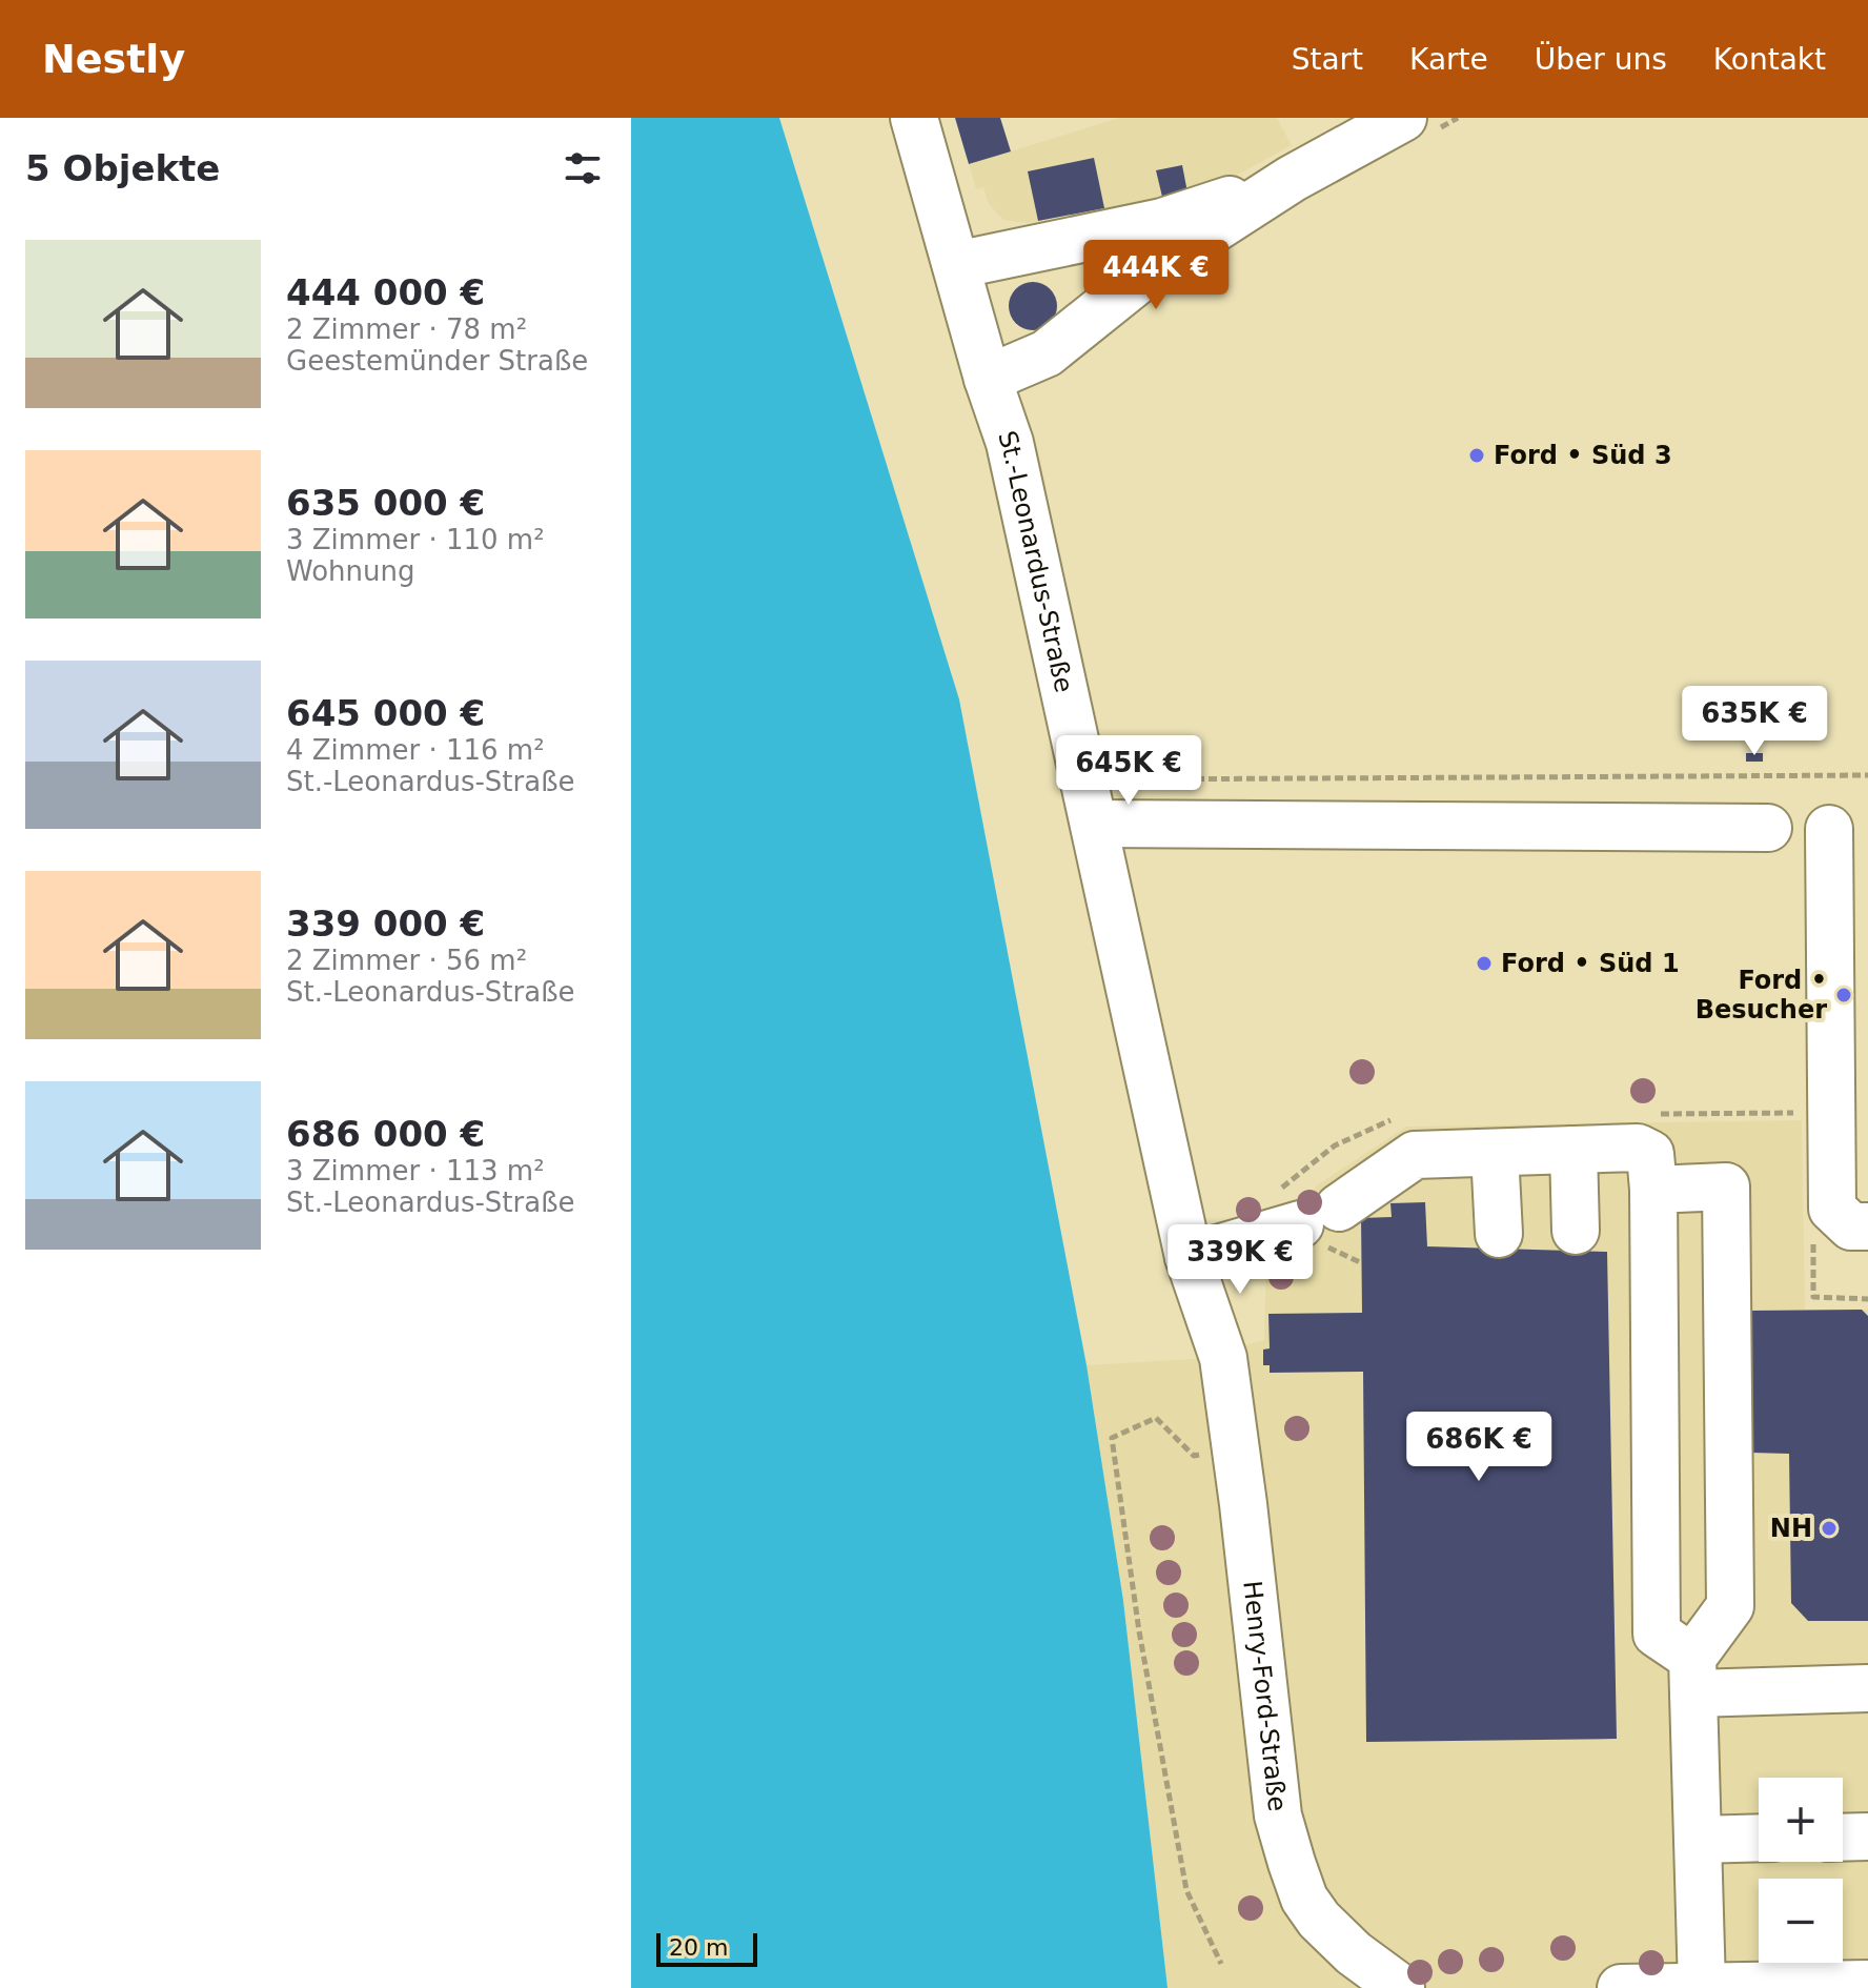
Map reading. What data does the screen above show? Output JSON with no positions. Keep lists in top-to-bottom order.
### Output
{
  "streets": {
    "street": ["St.-Leonardus-Straße", "Henry-Ford-Straße"]
  },
  "crossings": [
    ["St.-Leonardus-Straße", "Henry-Ford-Straße"]
  ],
  "places": [
    "Ford • Süd 3",
    "Ford • Süd 1",
    "Ford • Besucher",
    "NH"
  ],
  "scale_bar": "20 m",
  "page": {
    "header": "Nestly",
    "nav": [
      "Start",
      "Karte",
      "Über uns",
      "Kontakt"
    ],
    "heading": "5 Objekte",
    "list": [
      {
        "name": "444 000 €",
        "note": "2 Zimmer · 78 m² · Geestemünder Straße"
      },
      {
        "name": "635 000 €",
        "note": "3 Zimmer · 110 m² · Wohnung"
      },
      {
        "name": "645 000 €",
        "note": "4 Zimmer · 116 m² · St.-Leonardus-Straße"
      },
      {
        "name": "339 000 €",
        "note": "2 Zimmer · 56 m² · St.-Leonardus-Straße"
      },
      {
        "name": "686 000 €",
        "note": "3 Zimmer · 113 m² · St.-Leonardus-Straße"
      }
    ],
    "price": [
      "444K €",
      "635K €",
      "645K €",
      "339K €",
      "686K €"
    ],
    "map_buttons": ["+", "−"],
    "scale": "20 m"
  }
}
